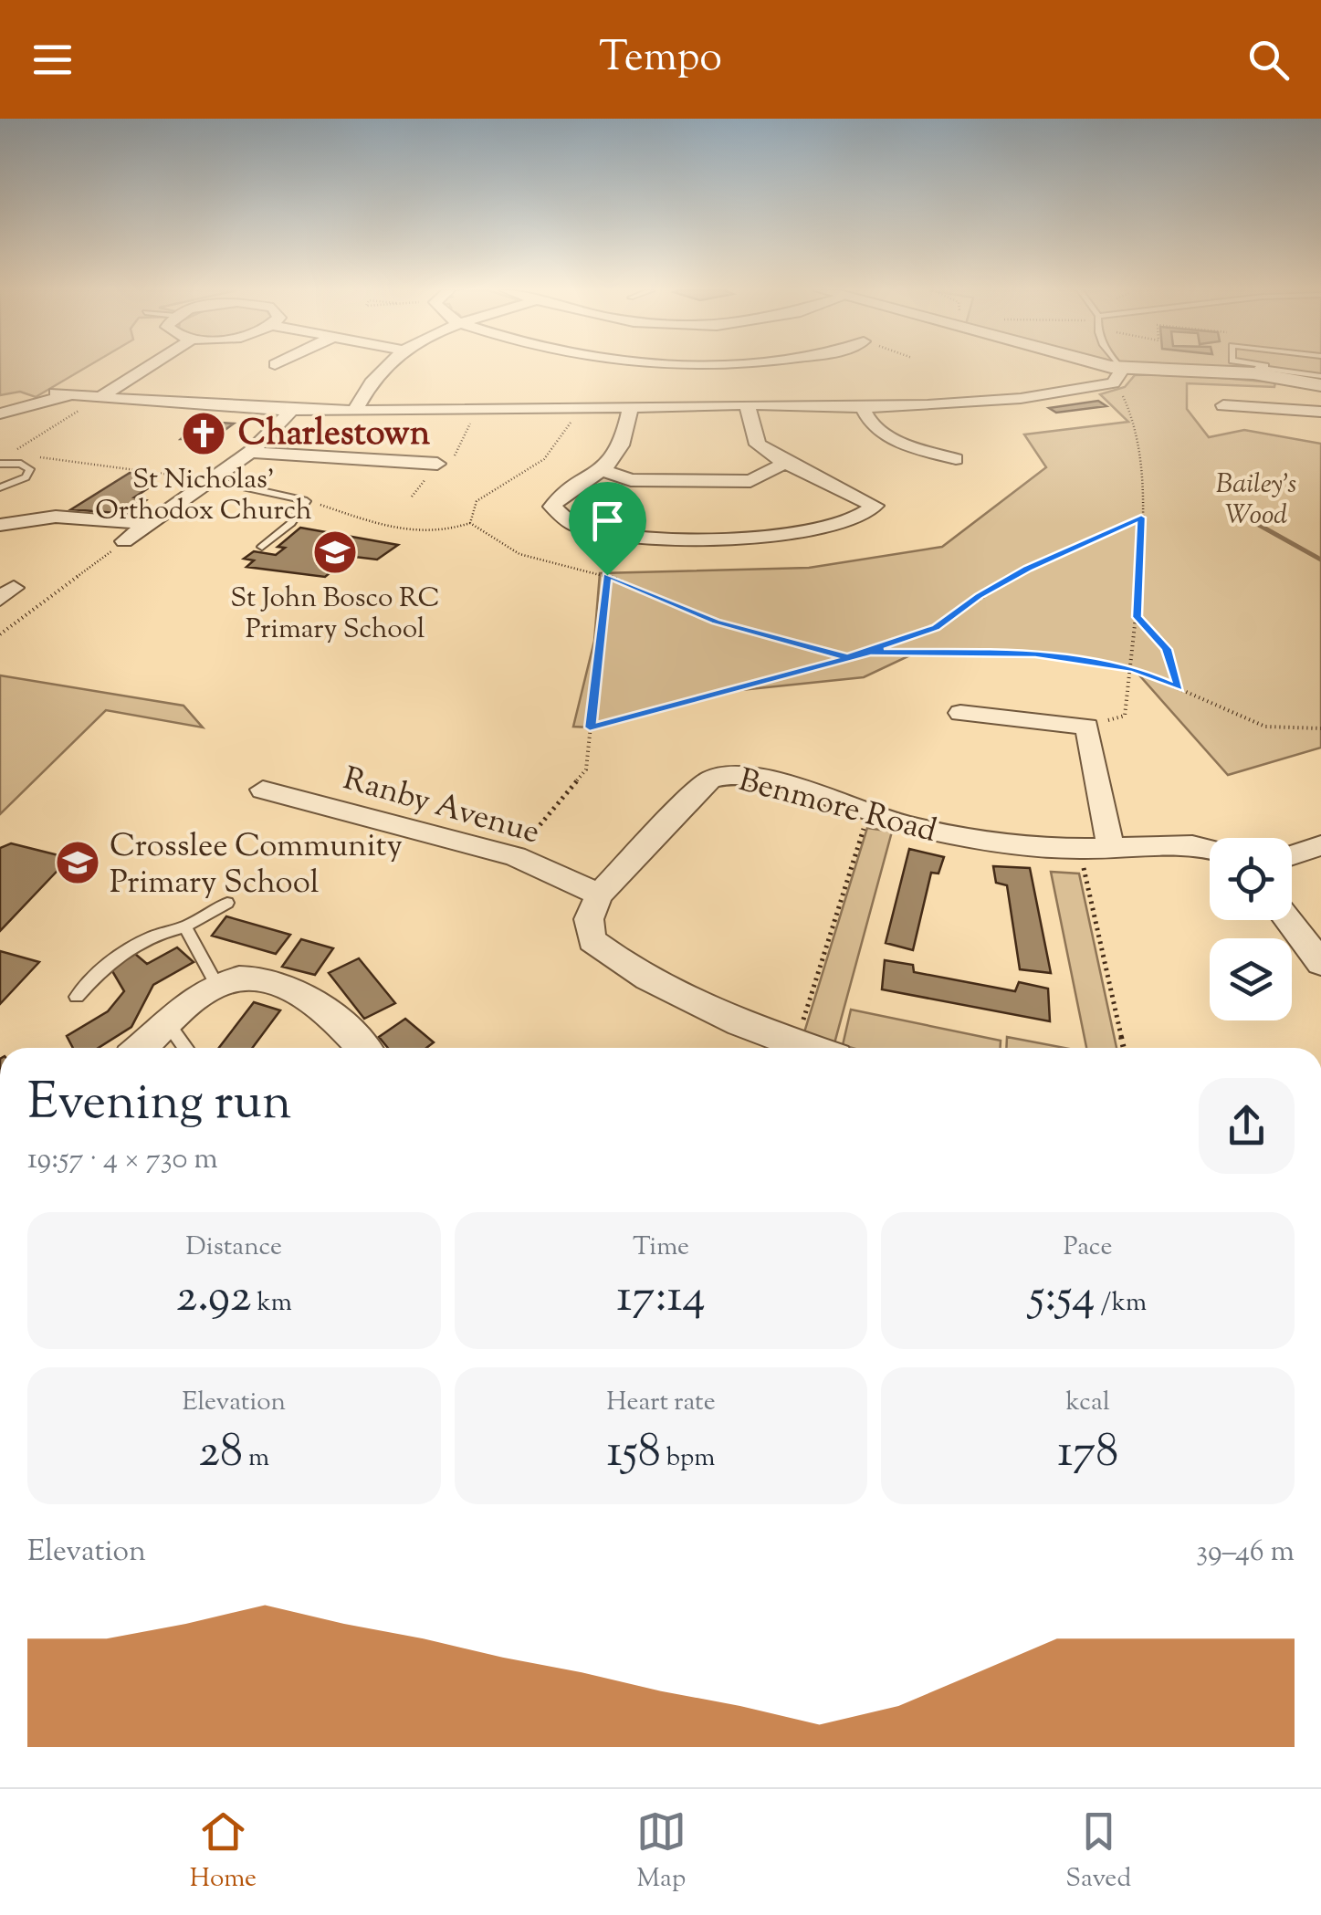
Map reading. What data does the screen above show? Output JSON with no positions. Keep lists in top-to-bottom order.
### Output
{
  "streets": {
    "street": ["Ranby Avenue", "Benmore Road"]
  },
  "crossings": [
    ["Ranby Avenue", "Benmore Road"]
  ],
  "districts": ["Charlestown"],
  "parks": ["Bailey's Wood"],
  "places": {
    "church": ["St Nicholas' Orthodox Church"],
    "school or university": ["St John Bosco RC Primary School", "Crosslee Community Primary School"]
  },
  "page": {
    "header": "Tempo",
    "heading": ["Evening run", "19:57 · 4 × 730 m"],
    "stats": [
      ["Distance", "2.92 km"],
      ["Time", "17:14"],
      ["Pace", "5:54 /km"],
      ["Elevation", "28 m"],
      ["Heart rate", "158 bpm"],
      ["kcal", "178"]
    ],
    "chart": ["Elevation", "39–46 m"],
    "tabs": ["Home", "Map", "Saved"]
  }
}
